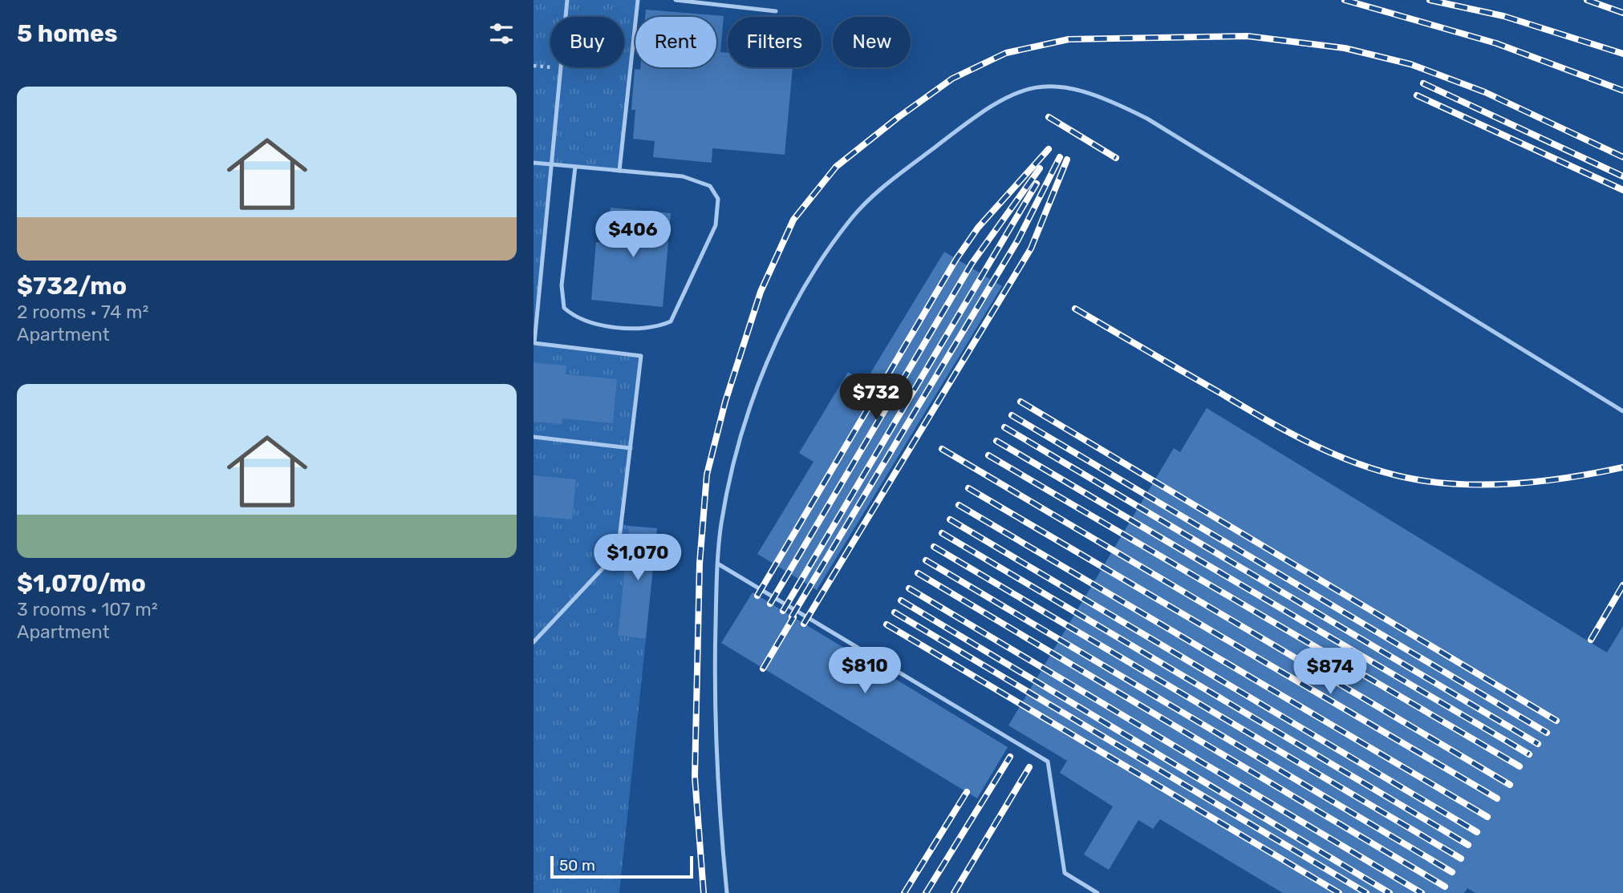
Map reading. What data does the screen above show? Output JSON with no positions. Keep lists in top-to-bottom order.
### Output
{
  "scale_bar": "50 m",
  "page": {
    "heading": "5 homes",
    "chip": [
      "Buy",
      "Rent",
      "Filters",
      "New"
    ],
    "list": [
      {
        "name": "$732/mo",
        "note": "2 rooms · 74 m² · Apartment"
      },
      {
        "name": "$1,070/mo",
        "note": "3 rooms · 107 m² · Apartment"
      }
    ],
    "price": [
      "$406",
      "$732",
      "$1,070",
      "$810",
      "$874"
    ],
    "scale": "50 m"
  }
}
